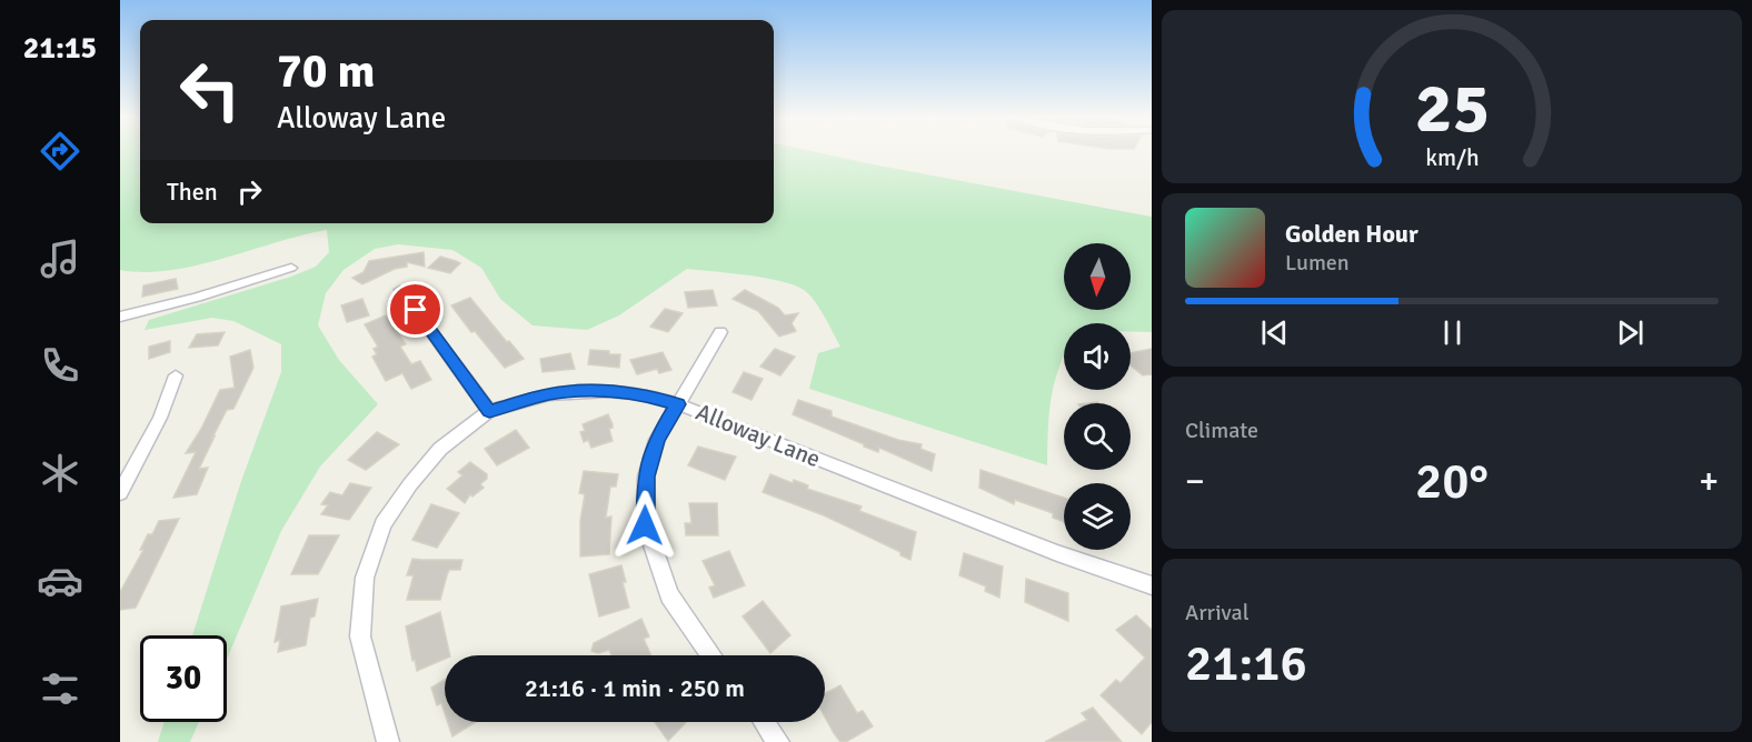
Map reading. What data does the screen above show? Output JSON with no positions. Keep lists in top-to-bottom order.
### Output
{
  "streets": {
    "street": ["Alloway Lane"]
  },
  "north": "bottom",
  "page": {
    "tabs": "21:15",
    "turn": ["70 m", "Alloway Lane"],
    "then": "Then",
    "song": ["Golden Hour", "Lumen"],
    "tile": [
      "Climate",
      ["Arrival", "21:16"]
    ],
    "heat": ["−", "20°", "+"],
    "limit": "30",
    "trip": "21:16 · 1 min · 250 m",
    "gauge": ["25", "km/h"]
  }
}
